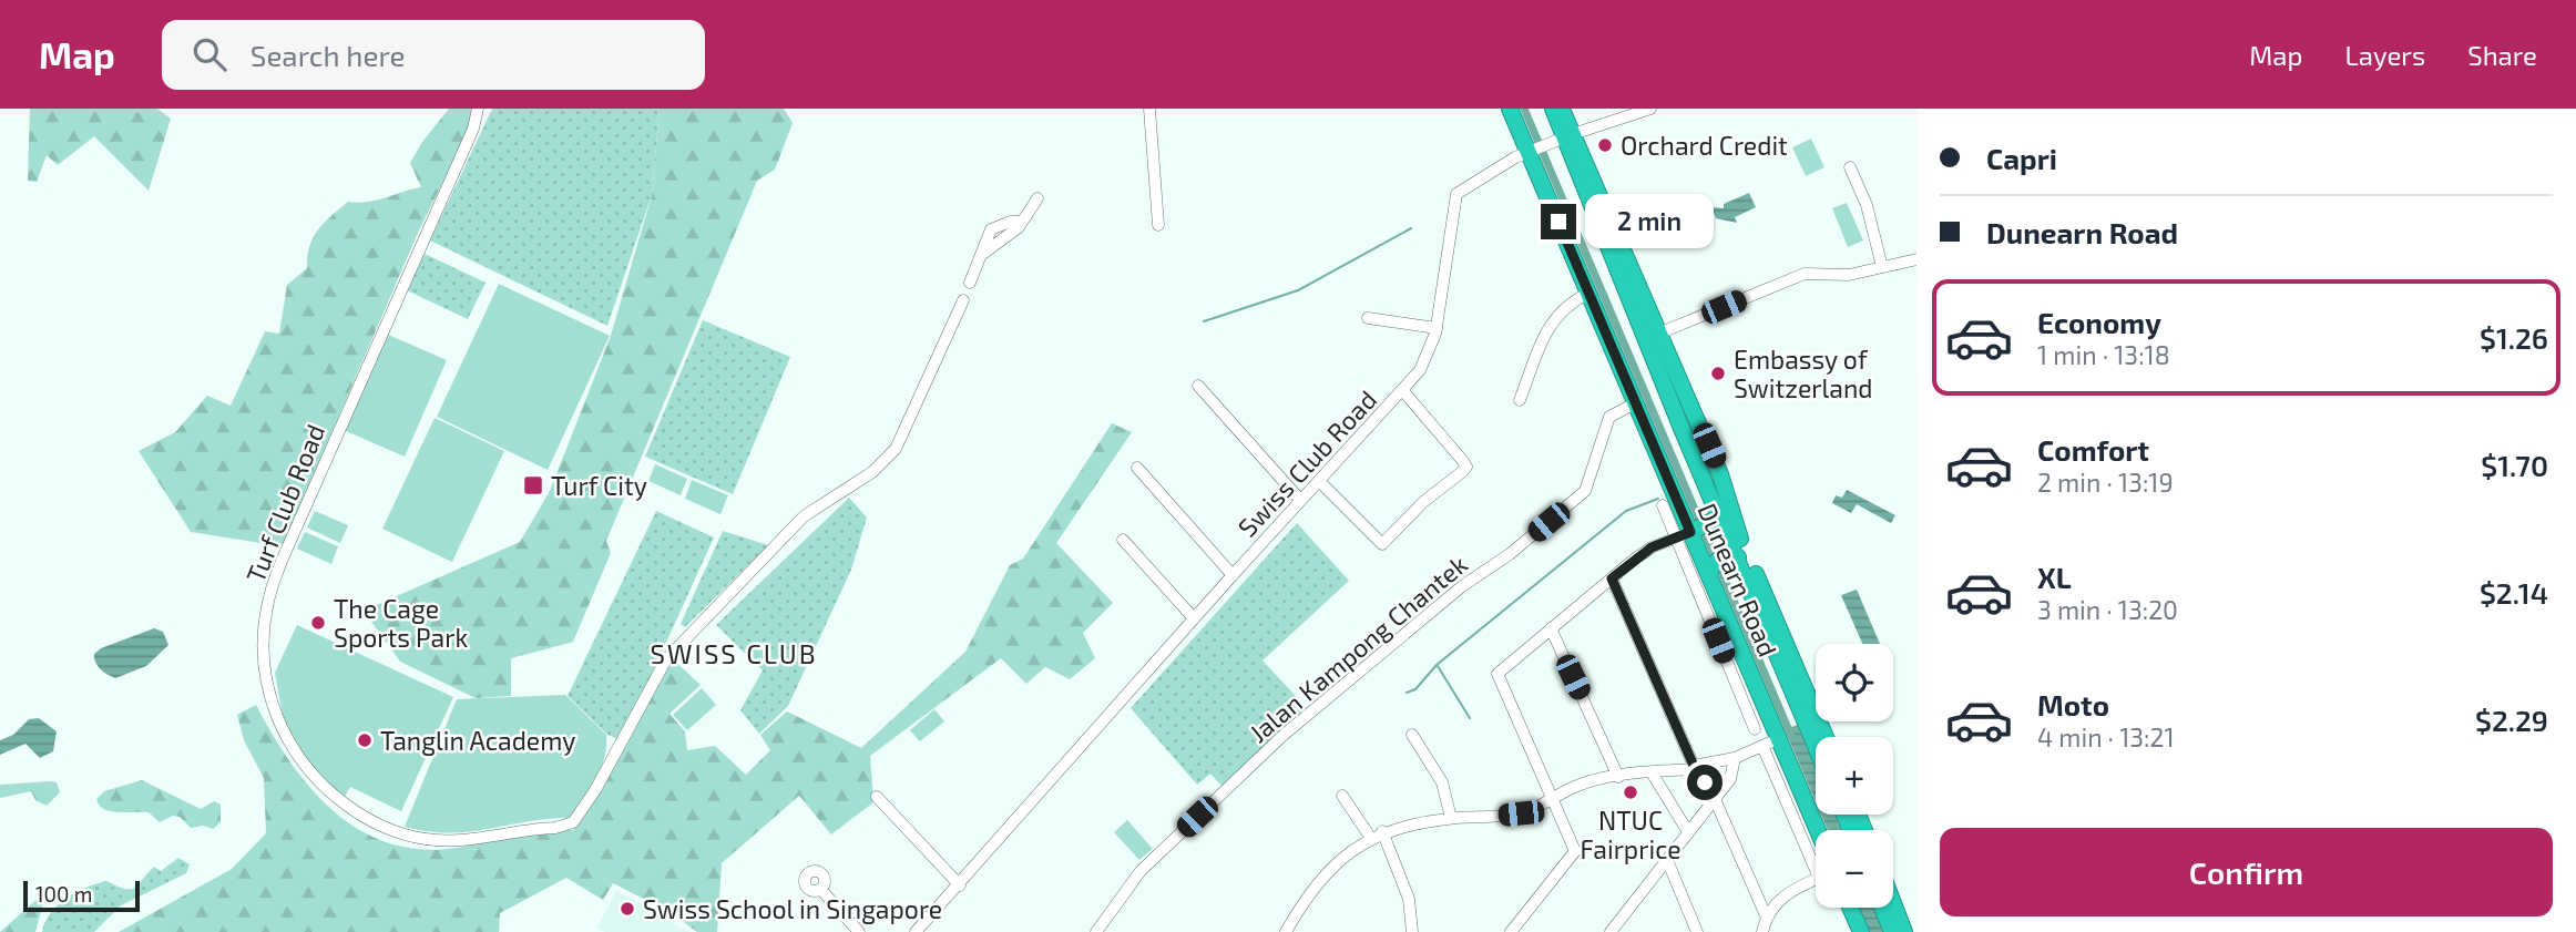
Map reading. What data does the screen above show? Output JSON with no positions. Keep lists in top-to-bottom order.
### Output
{
  "streets": {
    "highway": ["Dunearn Road"],
    "street": ["Swiss Club Road", "Turf Club Road", "Jalan Kampong Chantek"]
  },
  "crossings": [
    ["Swiss Club Road", "Dunearn Road"],
    ["Dunearn Road", "Jalan Kampong Chantek"]
  ],
  "districts": ["SWISS CLUB"],
  "places": {
    "other": [
      "Orchard Credit",
      "Embassy of Switzerland",
      "The Cage Sports Park",
      "Tanglin Academy",
      "NTUC Fairprice",
      "Swiss School in Singapore"
    ],
    "transit": ["Turf City"]
  },
  "scale_bar": "100 m",
  "page": {
    "header": "Map",
    "search": "Search here",
    "nav": ["Map", "Layers", "Share"],
    "banner": ["Capri", "Dunearn Road"],
    "bubble": "2 min",
    "list": [
      {
        "name": "Economy",
        "note": "1 min · 13:18",
        "value": "$1.26"
      },
      {
        "name": "Comfort",
        "note": "2 min · 13:19",
        "value": "$1.70"
      },
      {
        "name": "XL",
        "note": "3 min · 13:20",
        "value": "$2.14"
      },
      {
        "name": "Moto",
        "note": "4 min · 13:21",
        "value": "$2.29"
      }
    ],
    "map_buttons": ["+", "−"],
    "buttons": "Confirm",
    "scale": "100 m"
  }
}
